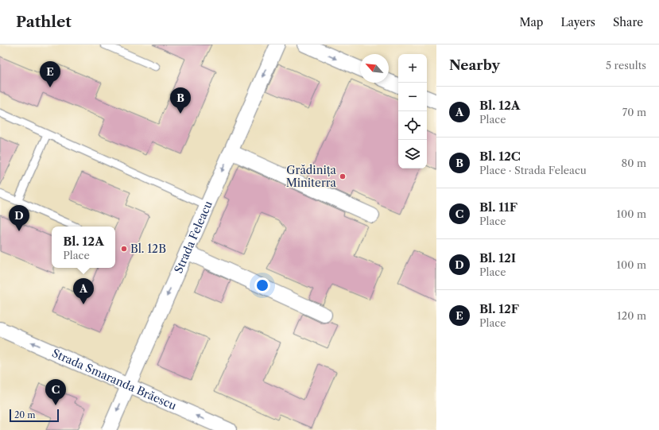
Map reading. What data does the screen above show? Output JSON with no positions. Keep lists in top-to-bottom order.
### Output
{
  "streets": {
    "street": ["Strada Feleacu", "Strada Smaranda Brăescu"]
  },
  "crossings": [
    ["Strada Feleacu", "Strada Smaranda Brăescu"]
  ],
  "one_way": ["Strada Feleacu", "Strada Smaranda Brăescu"],
  "places": ["Grădinița Miniterra", "Bl. 12B"],
  "scale_bar": "20 m",
  "north": "top left",
  "page": {
    "header": "Pathlet",
    "nav": ["Map", "Layers", "Share"],
    "heading": ["Nearby", "5 results"],
    "map_buttons": ["+", "−"],
    "pins": [
      "E",
      "B",
      "D",
      "A",
      "C"
    ],
    "list": [
      {
        "mark": "A",
        "name": "Bl. 12A",
        "note": "Place",
        "value": "70 m"
      },
      {
        "mark": "B",
        "name": "Bl. 12C",
        "note": "Place · Strada Feleacu",
        "value": "80 m"
      },
      {
        "mark": "C",
        "name": "Bl. 11F",
        "note": "Place",
        "value": "100 m"
      },
      {
        "mark": "D",
        "name": "Bl. 12I",
        "note": "Place",
        "value": "100 m"
      },
      {
        "mark": "E",
        "name": "Bl. 12F",
        "note": "Place",
        "value": "120 m"
      }
    ],
    "popup": ["Bl. 12A", "Place"],
    "scale": "20 m"
  }
}
